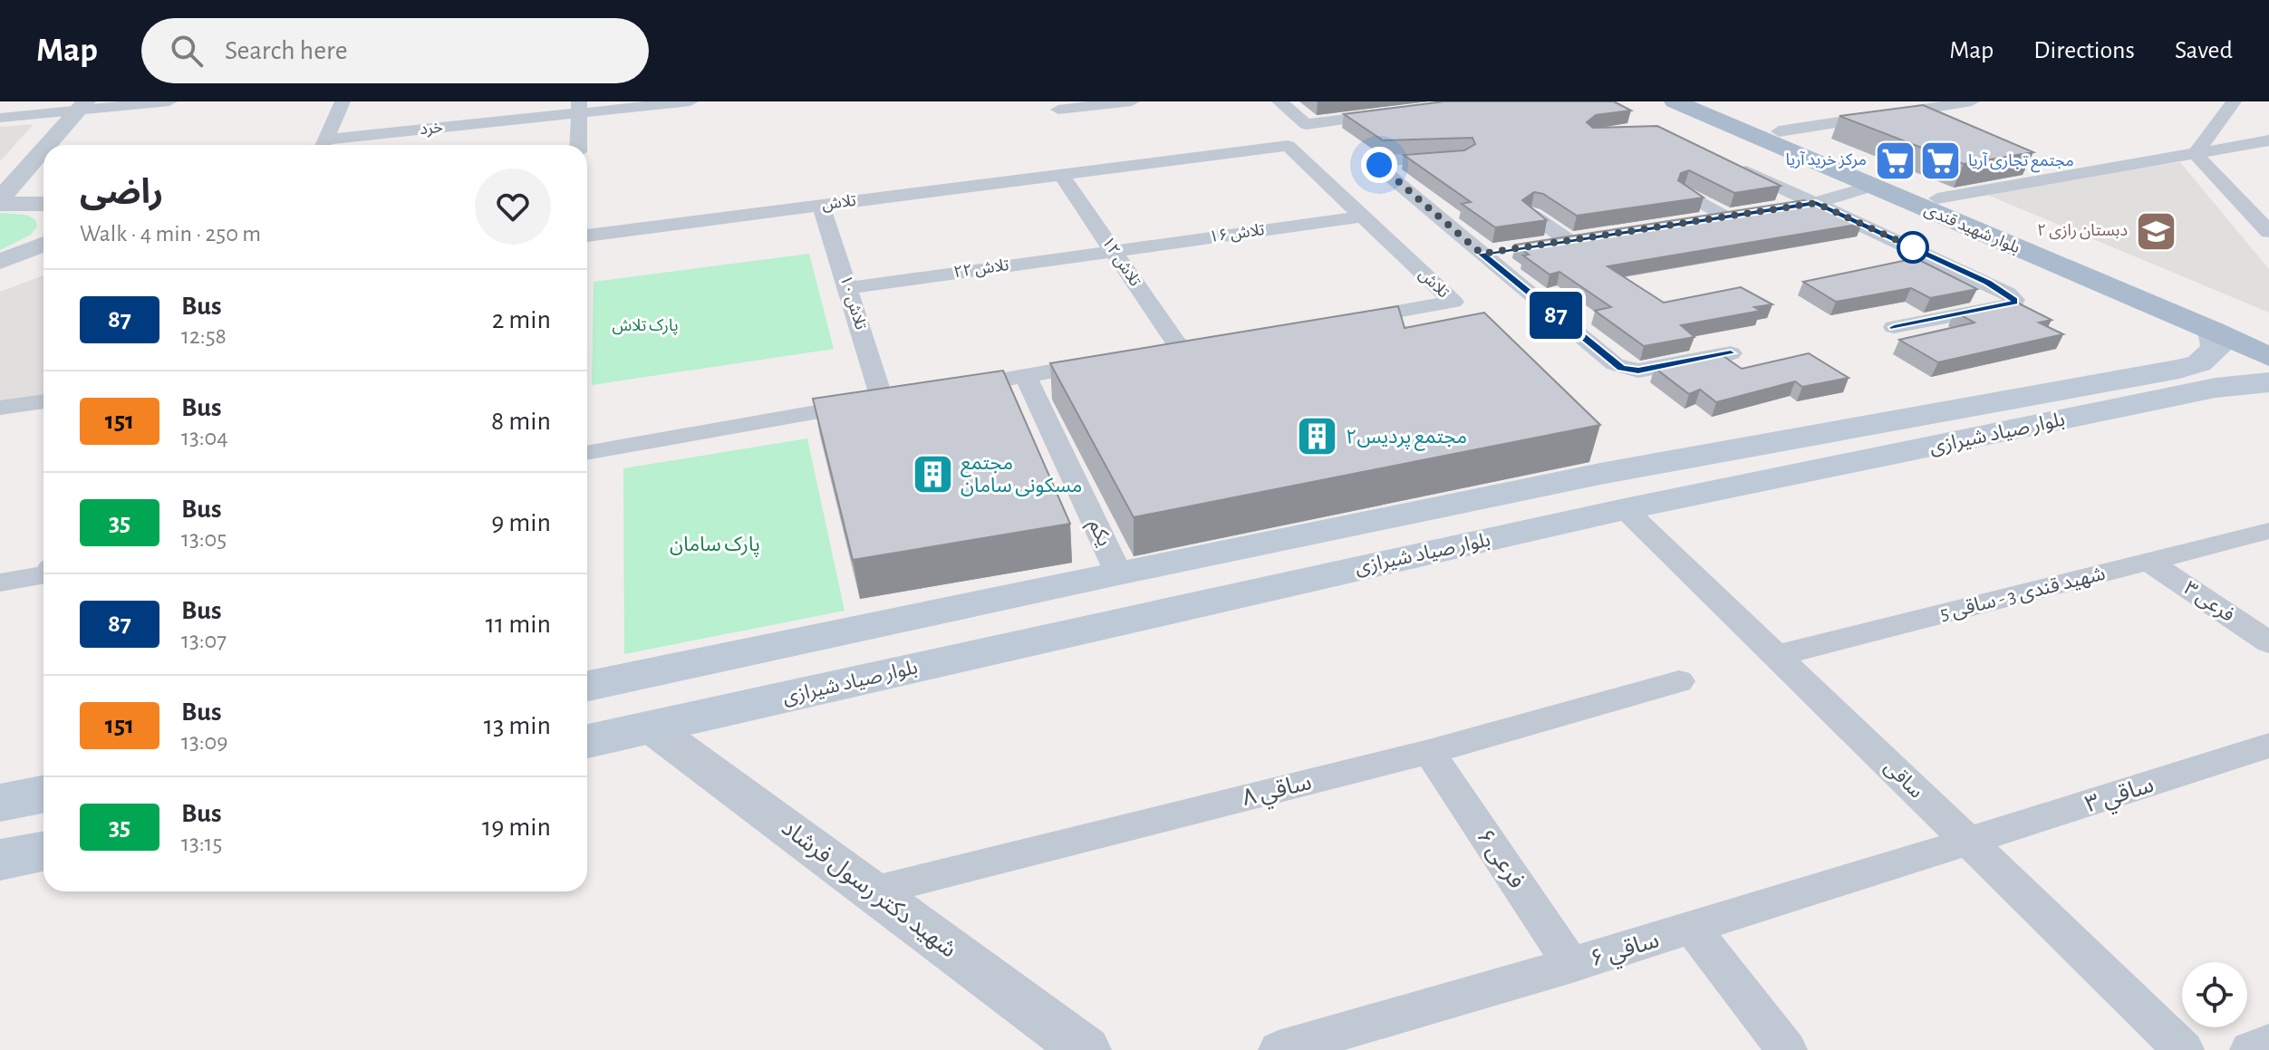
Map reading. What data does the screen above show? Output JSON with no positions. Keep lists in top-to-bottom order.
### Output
{
  "streets": {
    "main road": ["بلوار شهید قندی", "بلوار صیاد شیرازی"],
    "street": [
      "خرد",
      "تلاش",
      "تلاش ۱۶",
      "تلاش ۱۲",
      "تلاش ۲۲",
      "تلاش ۱۰",
      "یکم",
      "شهید قندی 3 - ساقی 5",
      "فرعی ۳",
      "ساقی",
      "ساقي ۸",
      "ساقي ۳",
      "فرعی ۶",
      "شهید دکتر رسول فرشاد",
      "ساقي ۶"
    ]
  },
  "crossings": [
    ["تلاش", "تلاش ۱۶"],
    ["تلاش", "تلاش ۱۲"],
    ["تلاش", "تلاش ۱۰"],
    ["بلوار شهید قندی", "بلوار صیاد شیرازی"],
    ["تلاش ۱۶", "تلاش ۱۲"],
    ["تلاش ۱۶", "تلاش ۲۲"],
    ["تلاش ۱۲", "تلاش ۲۲"],
    ["تلاش ۲۲", "تلاش ۱۰"],
    ["بلوار صیاد شیرازی", "یکم"],
    ["بلوار صیاد شیرازی", "ساقی"],
    ["بلوار صیاد شیرازی", "شهید دکتر رسول فرشاد"],
    ["شهید قندی 3 - ساقی 5", "فرعی ۳"],
    ["شهید قندی 3 - ساقی 5", "ساقی"],
    ["ساقی", "ساقي ۳"],
    ["ساقی", "ساقي ۶"],
    ["ساقي ۸", "فرعی ۶"],
    ["ساقي ۸", "شهید دکتر رسول فرشاد"],
    ["ساقي ۳", "ساقي ۶"],
    ["فرعی ۶", "ساقي ۶"]
  ],
  "parks": ["پارک تلاش", "پارک سامان"],
  "places": {
    "supermarket": ["مرکز خرید آریا", "مجتمع تجاری آریا"],
    "school or university": ["دبستان رازی ۲"],
    "building": ["مجتمع پردیس۲", "مجتمع مسکونی سامان"]
  },
  "lines": ["bus line 87"],
  "page": {
    "header": "Map",
    "search": "Search here",
    "nav": ["Map", "Directions", "Saved"],
    "on_map": "87",
    "heading": ["راضی", "Walk · 4 min · 250 m"],
    "list": [
      {
        "mark": "87",
        "name": "Bus",
        "note": "12:58",
        "value": "2 min"
      },
      {
        "mark": "151",
        "name": "Bus",
        "note": "13:04",
        "value": "8 min"
      },
      {
        "mark": "35",
        "name": "Bus",
        "note": "13:05",
        "value": "9 min"
      },
      {
        "mark": "87",
        "name": "Bus",
        "note": "13:07",
        "value": "11 min"
      },
      {
        "mark": "151",
        "name": "Bus",
        "note": "13:09",
        "value": "13 min"
      },
      {
        "mark": "35",
        "name": "Bus",
        "note": "13:15",
        "value": "19 min"
      }
    ]
  }
}
